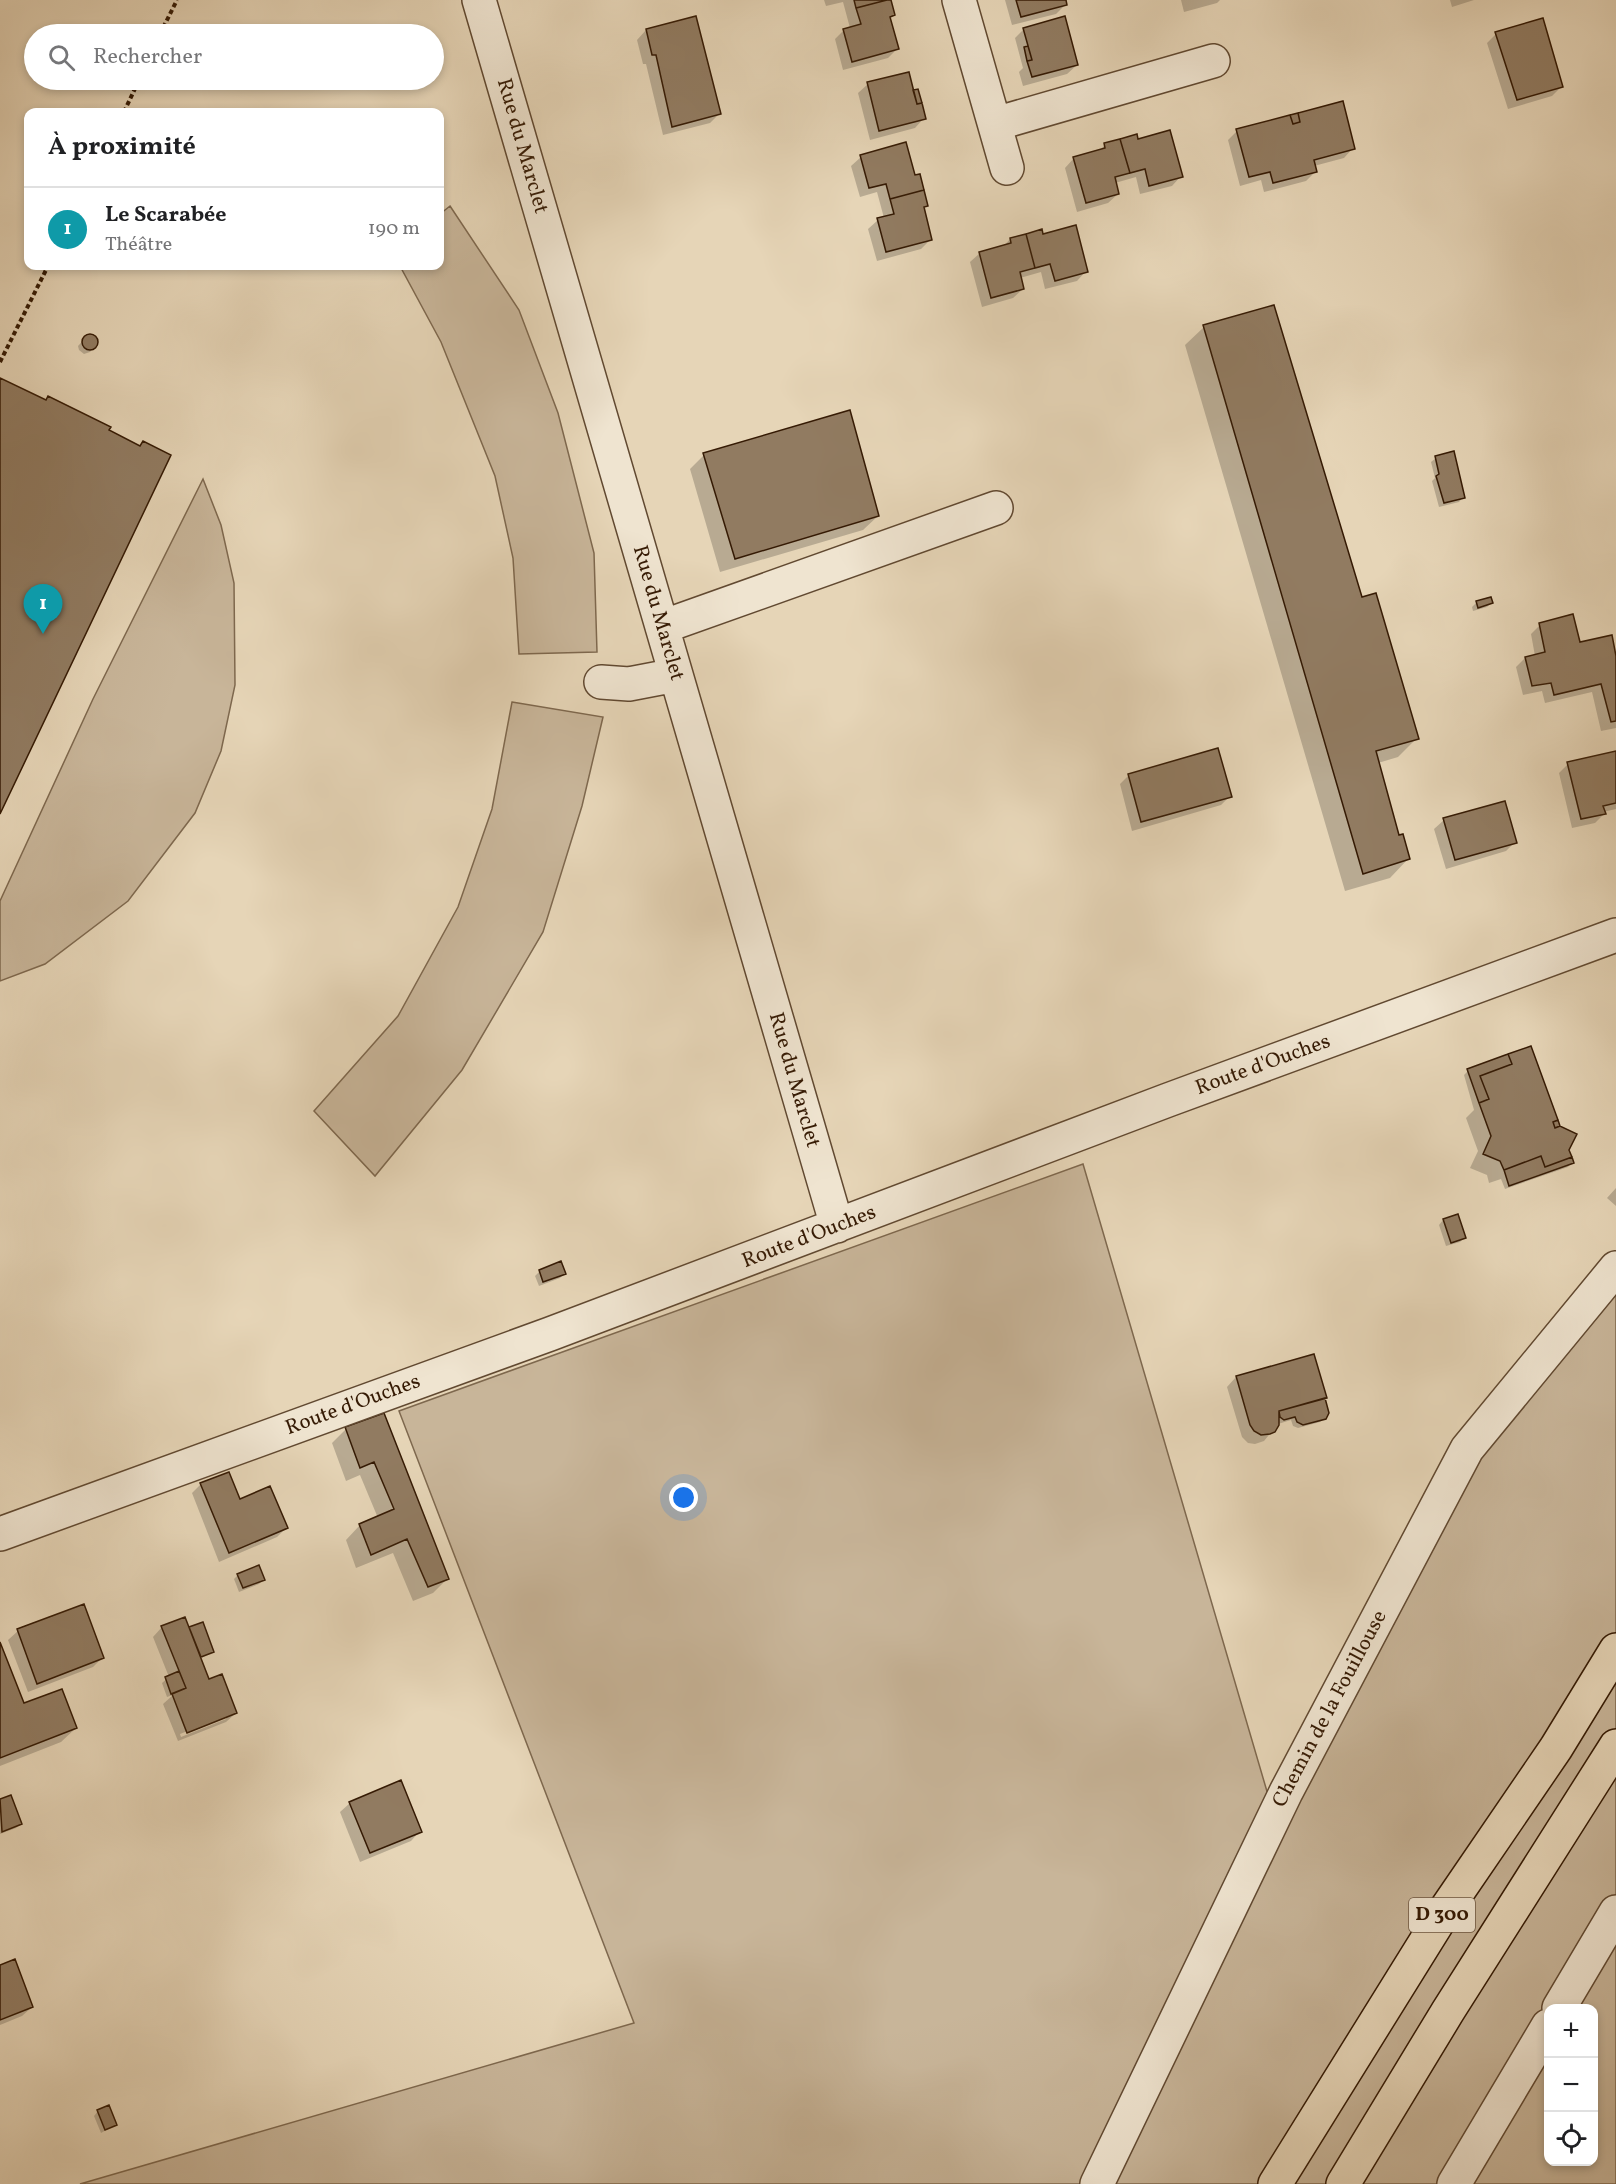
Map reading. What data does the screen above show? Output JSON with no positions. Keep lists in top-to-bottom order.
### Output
{
  "streets": {
    "main road": ["D 300"],
    "street": ["Rue du Marclet", "Route d'Ouches", "Chemin de la Fouillouse"]
  },
  "crossings": [
    ["Rue du Marclet", "Route d'Ouches"]
  ],
  "page": {
    "search": "Rechercher",
    "heading": "À proximité",
    "list": [
      {
        "mark": "1",
        "name": "Le Scarabée",
        "note": "Théâtre",
        "value": "190 m"
      }
    ],
    "pins": "1",
    "map_buttons": ["+", "−"]
  }
}
